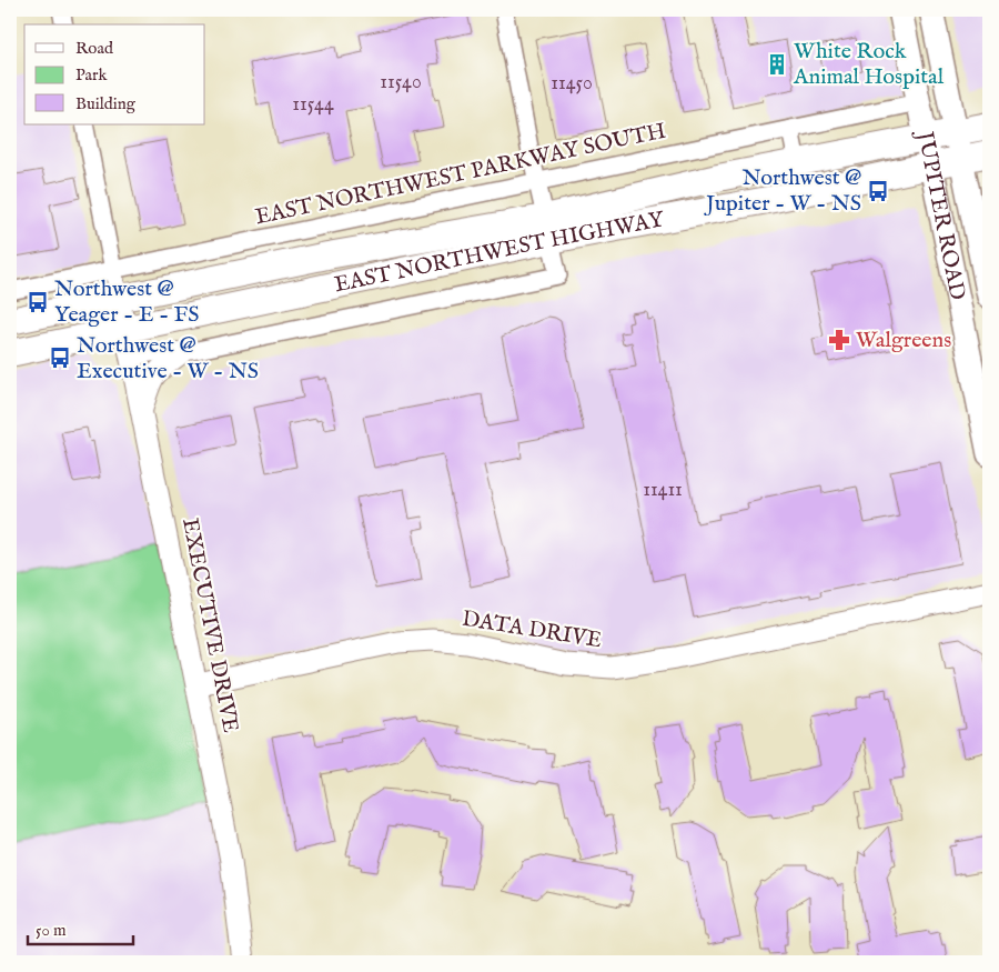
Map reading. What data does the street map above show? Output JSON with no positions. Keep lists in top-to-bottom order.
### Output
{
  "streets": {
    "main road": ["JUPITER ROAD", "EAST NORTHWEST HIGHWAY"],
    "street": ["EAST NORTHWEST PARKWAY SOUTH", "EXECUTIVE DRIVE", "DATA DRIVE"]
  },
  "crossings": [
    ["EAST NORTHWEST PARKWAY SOUTH", "JUPITER ROAD"],
    ["JUPITER ROAD", "EAST NORTHWEST HIGHWAY"],
    ["EAST NORTHWEST HIGHWAY", "EXECUTIVE DRIVE"],
    ["EXECUTIVE DRIVE", "DATA DRIVE"]
  ],
  "places": {
    "building": ["White Rock Animal Hospital"],
    "bus stop": ["Northwest @ Jupiter - W - NS", "Northwest @ Yeager - E - FS", "Northwest @ Executive - W - NS"],
    "pharmacy": ["Walgreens"]
  },
  "house_numbers": [
    "11540",
    "11450",
    "11544",
    "11411"
  ],
  "legend": ["Road", "Park", "Building"],
  "scale_bar": "50 m"
}
